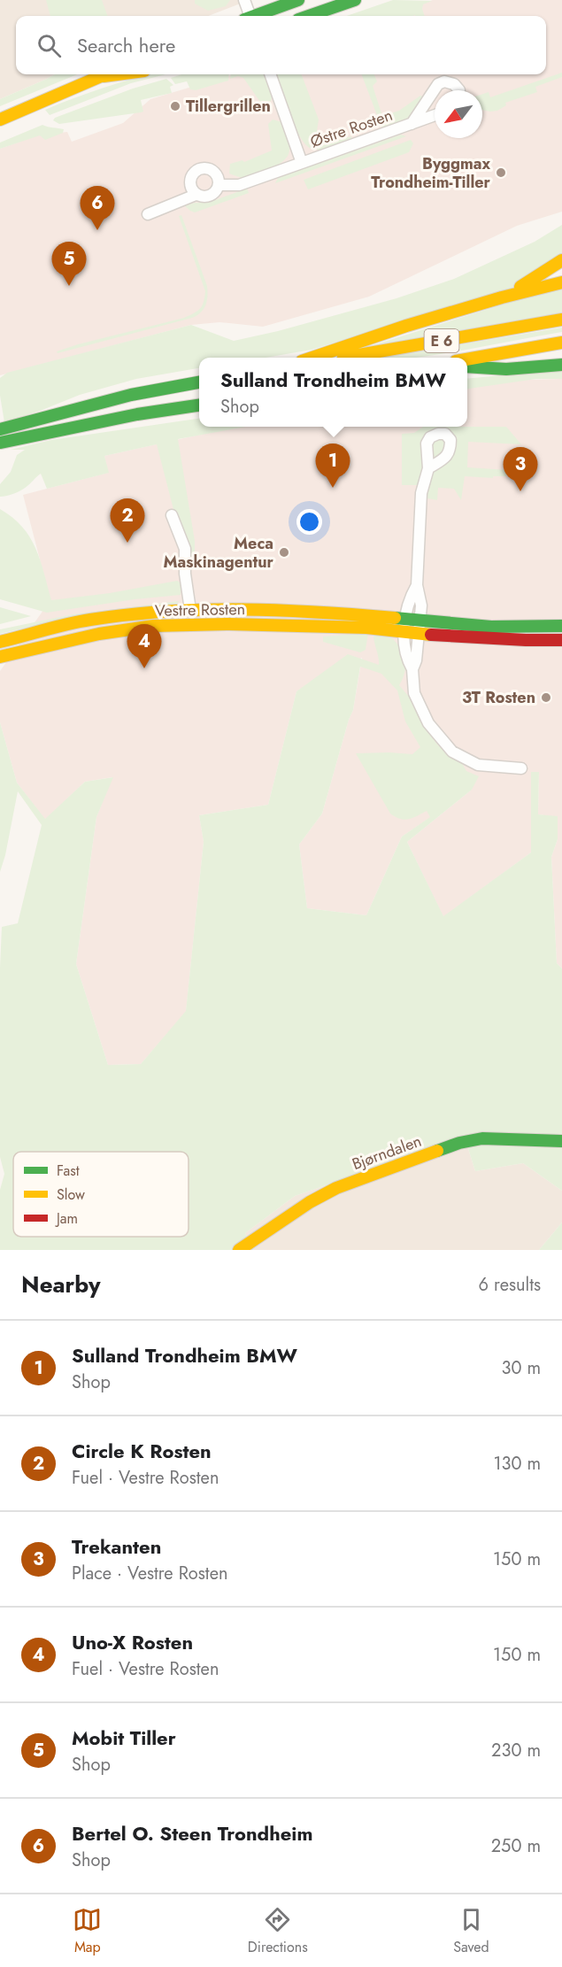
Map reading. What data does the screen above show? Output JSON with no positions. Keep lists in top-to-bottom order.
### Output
{
  "streets": {
    "main road": ["E 6", "Vestre Rosten", "Bjørndalen"],
    "street": ["Østre Rosten"]
  },
  "places": [
    "Tillergrillen",
    "Byggmax Trondheim-Tiller",
    "Meca Maskinagentur",
    "3T Rosten"
  ],
  "legend": ["Fast", "Slow", "Jam"],
  "north": "bottom left",
  "page": {
    "search": "Search here",
    "pins": [
      "6",
      "5",
      "1",
      "3",
      "2",
      "4"
    ],
    "popup": ["Sulland Trondheim BMW", "Shop"],
    "heading": ["Nearby", "6 results"],
    "list": [
      {
        "mark": "1",
        "name": "Sulland Trondheim BMW",
        "note": "Shop",
        "value": "30 m"
      },
      {
        "mark": "2",
        "name": "Circle K Rosten",
        "note": "Fuel · Vestre Rosten",
        "value": "130 m"
      },
      {
        "mark": "3",
        "name": "Trekanten",
        "note": "Place · Vestre Rosten",
        "value": "150 m"
      },
      {
        "mark": "4",
        "name": "Uno-X Rosten",
        "note": "Fuel · Vestre Rosten",
        "value": "150 m"
      },
      {
        "mark": "5",
        "name": "Mobit Tiller",
        "note": "Shop",
        "value": "230 m"
      },
      {
        "mark": "6",
        "name": "Bertel O. Steen Trondheim",
        "note": "Shop",
        "value": "250 m"
      }
    ],
    "nav": ["Map", "Directions", "Saved"]
  }
}
